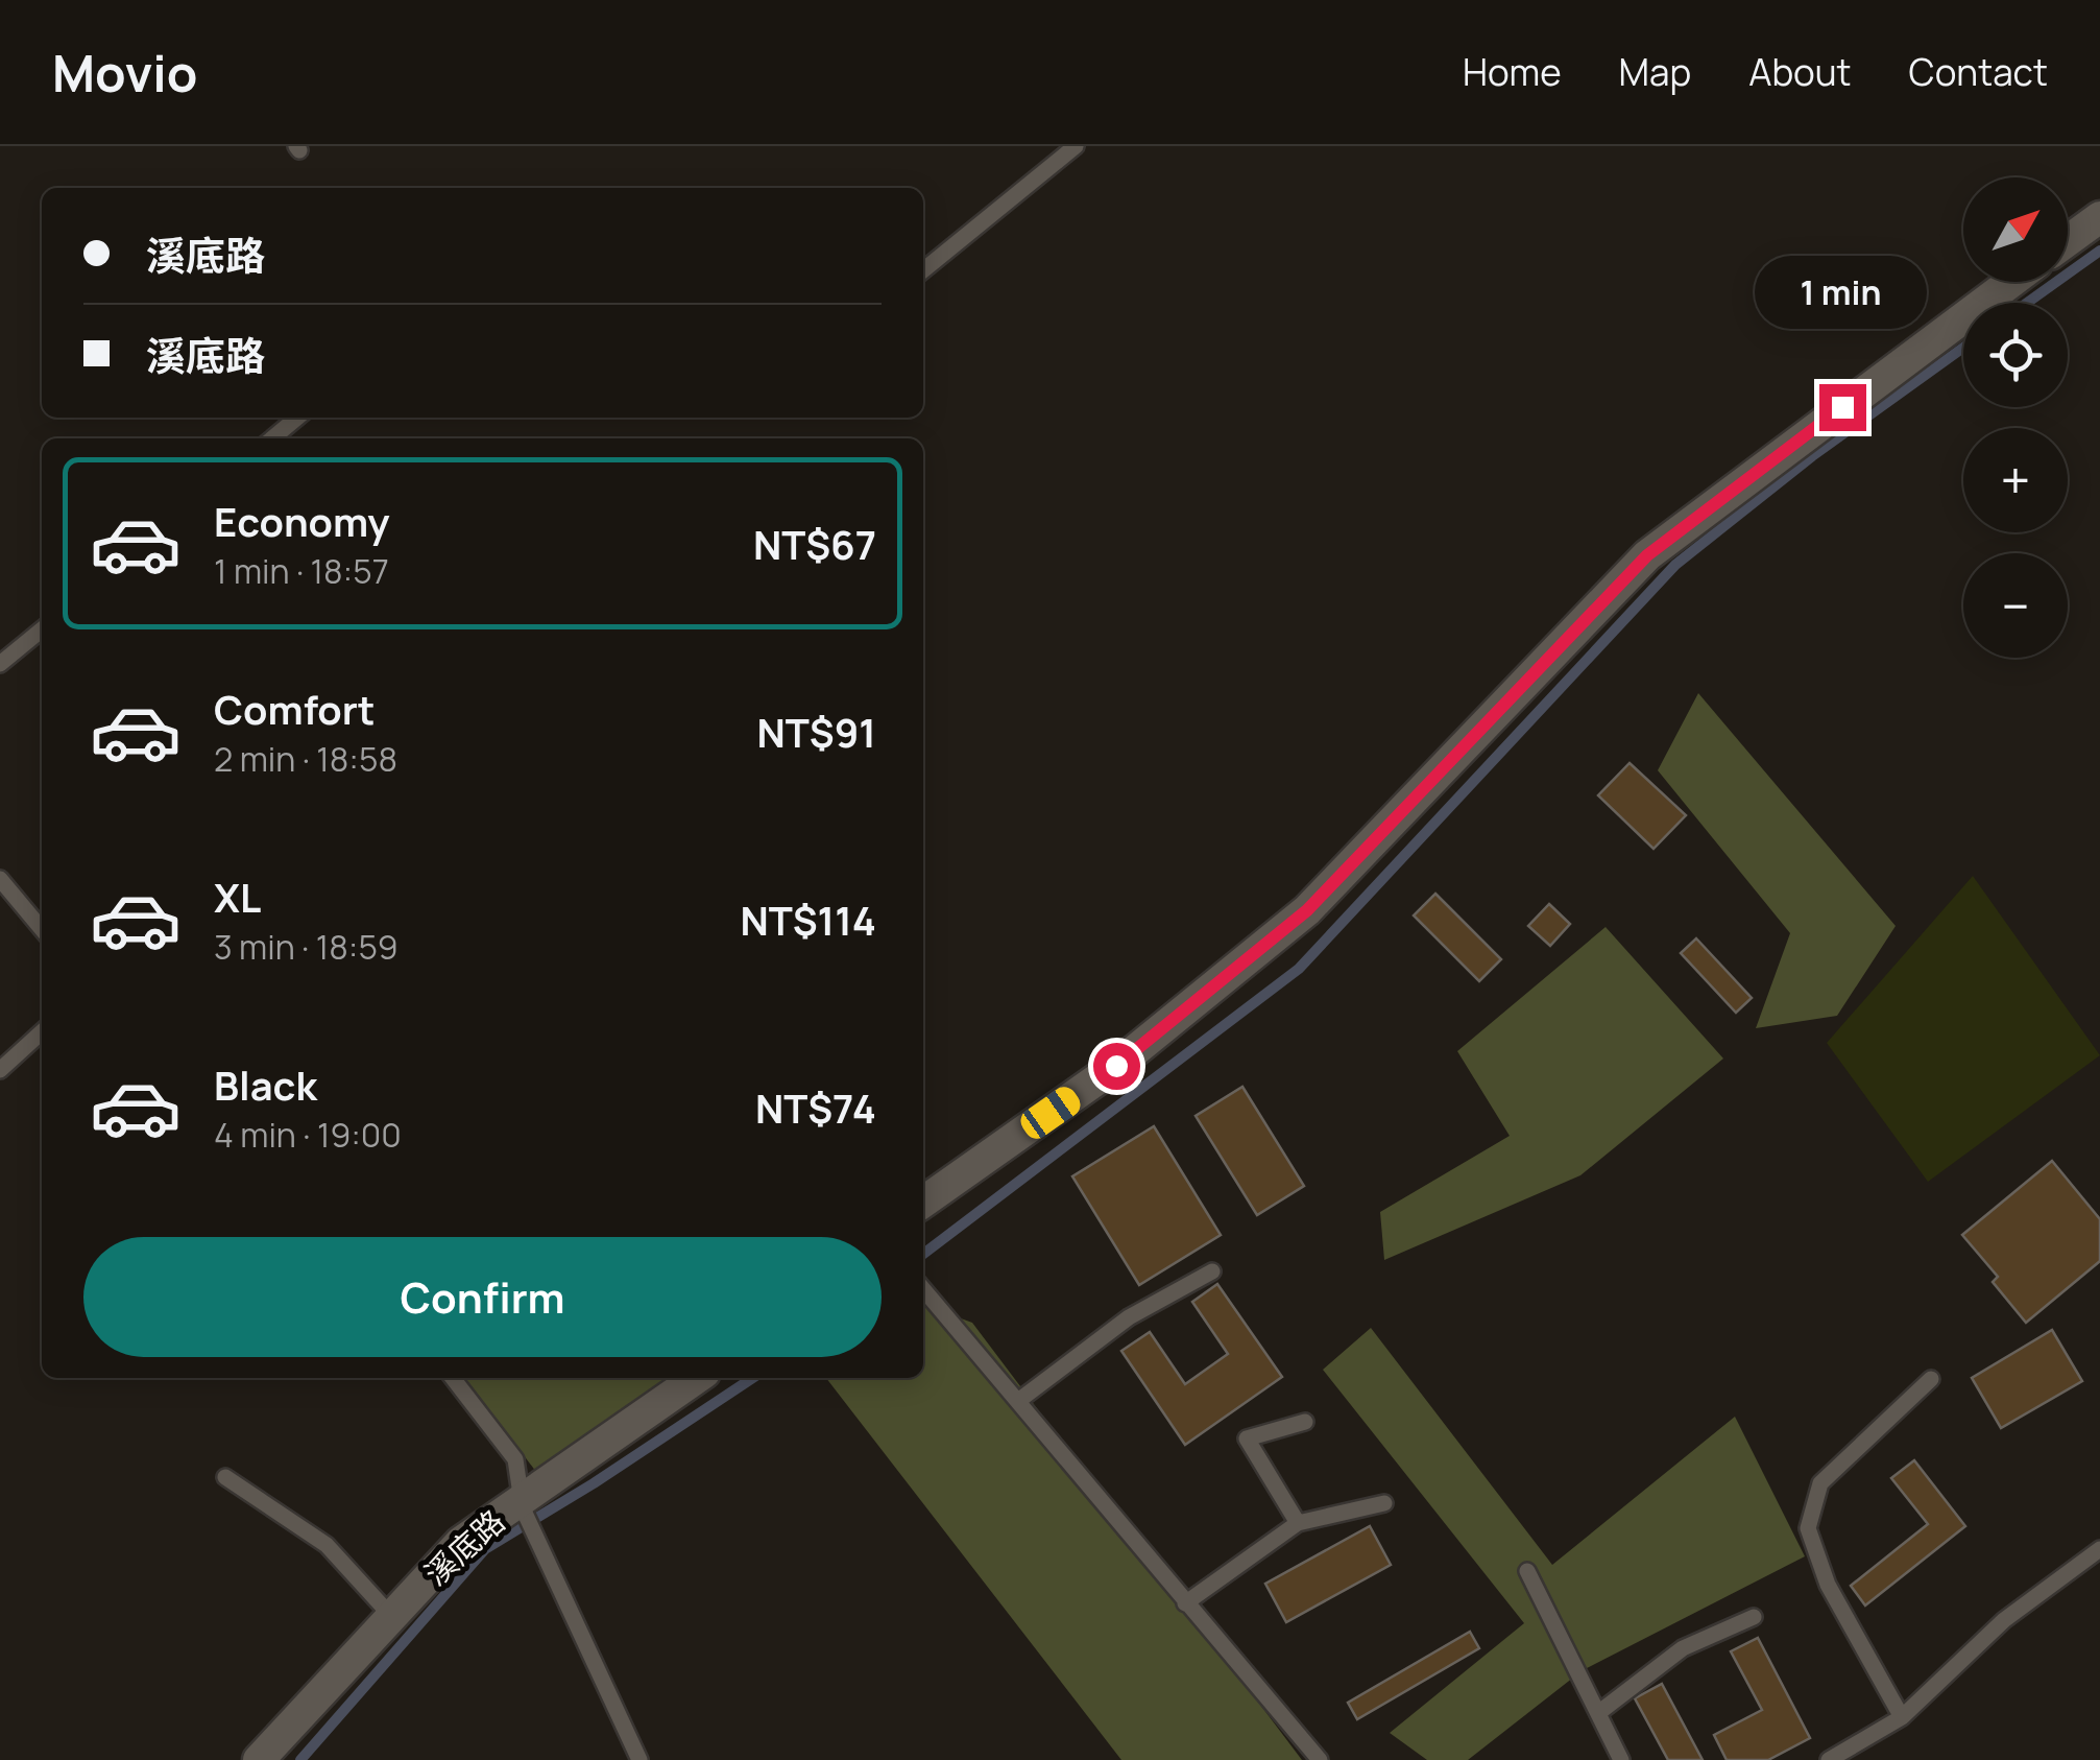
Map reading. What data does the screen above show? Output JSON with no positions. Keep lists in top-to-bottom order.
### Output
{
  "streets": {
    "street": ["溪底路"]
  },
  "north": "top right",
  "page": {
    "header": "Movio",
    "nav": [
      "Home",
      "Map",
      "About",
      "Contact"
    ],
    "map_buttons": ["+", "−"],
    "banner": ["溪底路", "溪底路"],
    "bubble": "1 min",
    "list": [
      {
        "name": "Economy",
        "note": "1 min · 18:57",
        "value": "NT$67"
      },
      {
        "name": "Comfort",
        "note": "2 min · 18:58",
        "value": "NT$91"
      },
      {
        "name": "XL",
        "note": "3 min · 18:59",
        "value": "NT$114"
      },
      {
        "name": "Black",
        "note": "4 min · 19:00",
        "value": "NT$74"
      }
    ],
    "buttons": "Confirm"
  }
}
